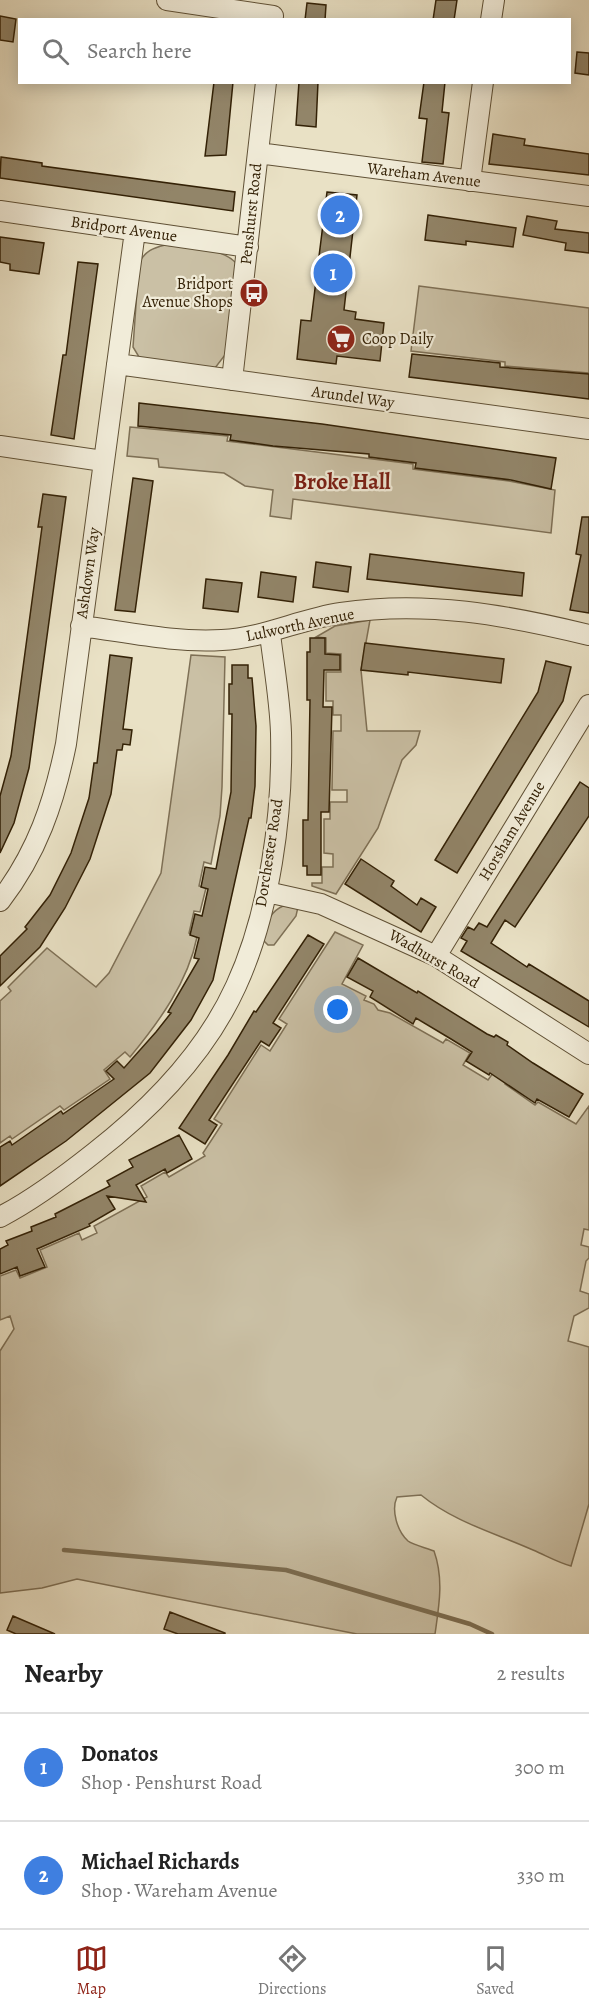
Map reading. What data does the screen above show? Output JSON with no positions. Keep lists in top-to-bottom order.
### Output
{
  "streets": {
    "street": [
      "Wareham Avenue",
      "Penshurst Road",
      "Bridport Avenue",
      "Arundel Way",
      "Ashdown Way",
      "Lulworth Avenue",
      "Horsham Avenue",
      "Dorchester Road",
      "Wadhurst Road"
    ]
  },
  "crossings": [
    ["Wareham Avenue", "Penshurst Road"],
    ["Penshurst Road", "Bridport Avenue"],
    ["Penshurst Road", "Arundel Way"],
    ["Bridport Avenue", "Ashdown Way"],
    ["Arundel Way", "Ashdown Way"],
    ["Ashdown Way", "Lulworth Avenue"],
    ["Lulworth Avenue", "Dorchester Road"],
    ["Horsham Avenue", "Wadhurst Road"],
    ["Dorchester Road", "Wadhurst Road"]
  ],
  "districts": ["Broke Hall"],
  "places": {
    "bus stop": ["Bridport Avenue Shops"],
    "supermarket": ["Coop Daily"]
  },
  "page": {
    "search": "Search here",
    "pins": ["2", "1"],
    "heading": ["Nearby", "2 results"],
    "list": [
      {
        "mark": "1",
        "name": "Donatos",
        "note": "Shop · Penshurst Road",
        "value": "300 m"
      },
      {
        "mark": "2",
        "name": "Michael Richards",
        "note": "Shop · Wareham Avenue",
        "value": "330 m"
      }
    ],
    "nav": ["Map", "Directions", "Saved"]
  }
}
